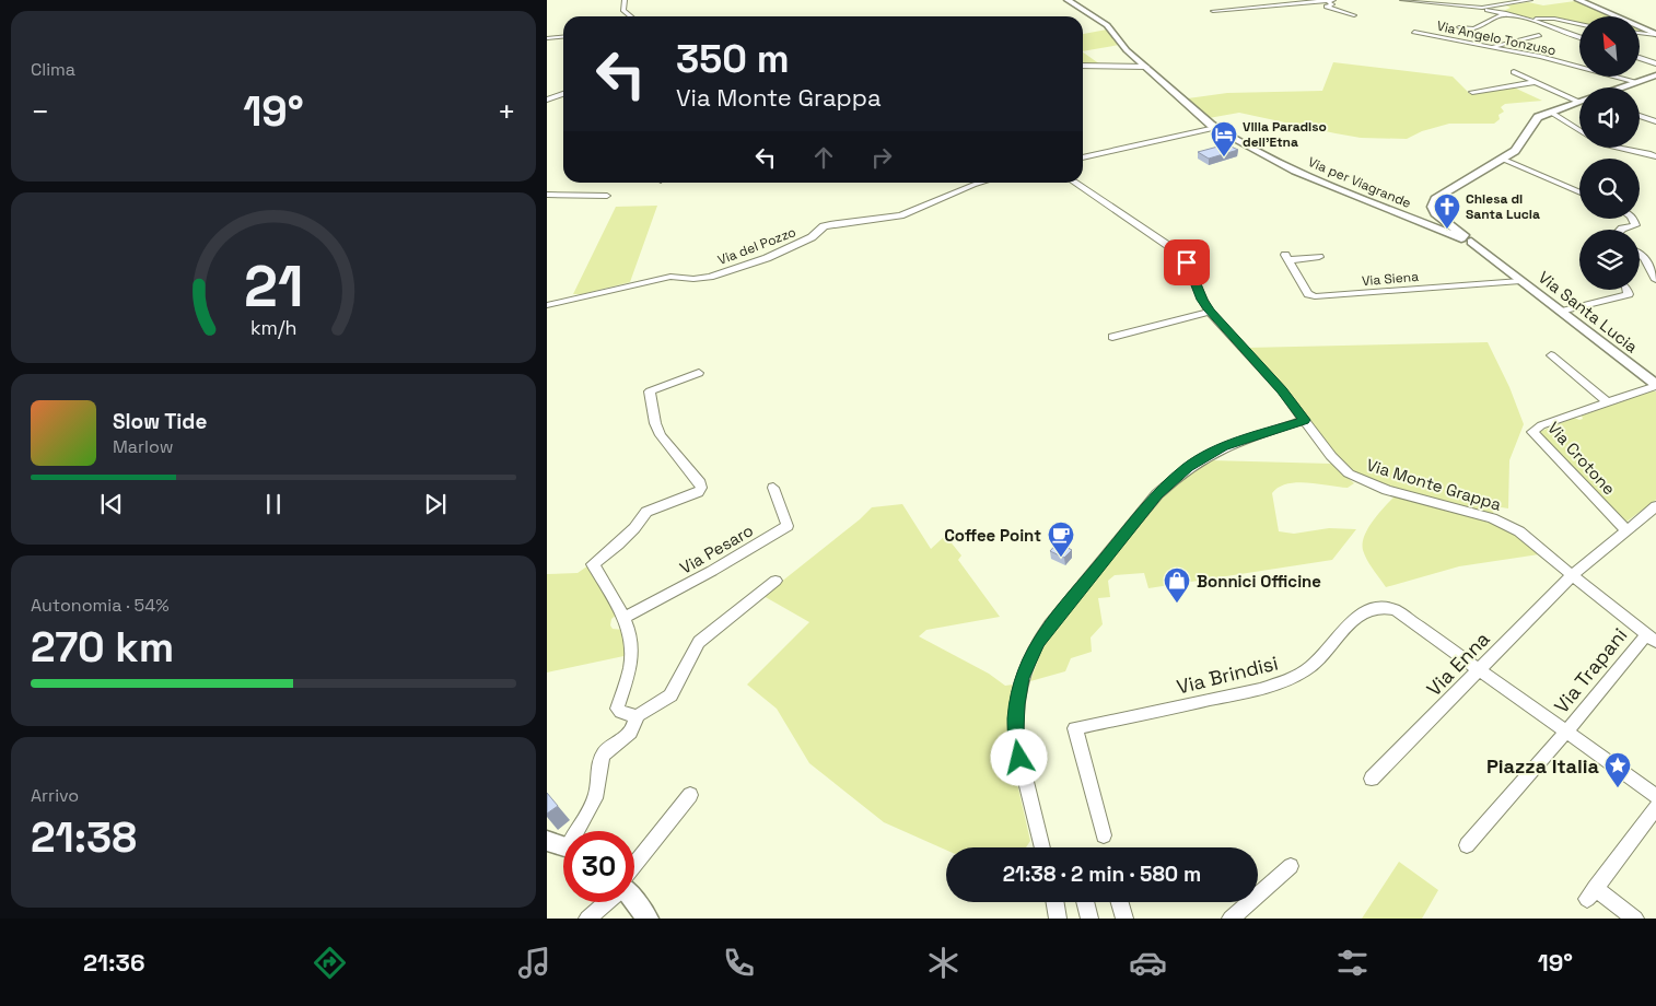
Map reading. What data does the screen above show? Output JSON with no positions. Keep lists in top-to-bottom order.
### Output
{
  "streets": {
    "main road": ["Via per Viagrande", "Via Santa Lucia"],
    "street": [
      "Via Angelo Tonzuso",
      "Via del Pozzo",
      "Via Siena",
      "Via Crotone",
      "Via Monte Grappa",
      "Via Pesaro",
      "Via Enna",
      "Via Trapani",
      "Via Brindisi"
    ]
  },
  "crossings": [
    ["Via per Viagrande", "Via Santa Lucia"],
    ["Via Siena", "Via Santa Lucia"],
    ["Via Santa Lucia", "Via Crotone"],
    ["Via Crotone", "Via Enna"],
    ["Via Monte Grappa", "Via Enna"],
    ["Via Monte Grappa", "Via Trapani"],
    ["Via Enna", "Via Brindisi"],
    ["Via Trapani", "Via Brindisi"]
  ],
  "places": {
    "hotel": ["Villa Paradiso dell'Etna"],
    "church": ["Chiesa di Santa Lucia"],
    "cafe": ["Coffee Point"],
    "shop": ["Bonnici Officine"],
    "place": ["Piazza Italia"]
  },
  "north": "top left",
  "page": {
    "tile": [
      "Clima",
      ["Autonomia · 54%", "270 km"],
      ["Arrivo", "21:38"]
    ],
    "turn": ["350 m", "Via Monte Grappa"],
    "heat": ["−", "19°", "+"],
    "song": ["Slow Tide", "Marlow"],
    "limit": "30",
    "trip": "21:38 · 2 min · 580 m",
    "tabs": ["21:36", "19°"],
    "gauge": ["21", "km/h"]
  }
}
